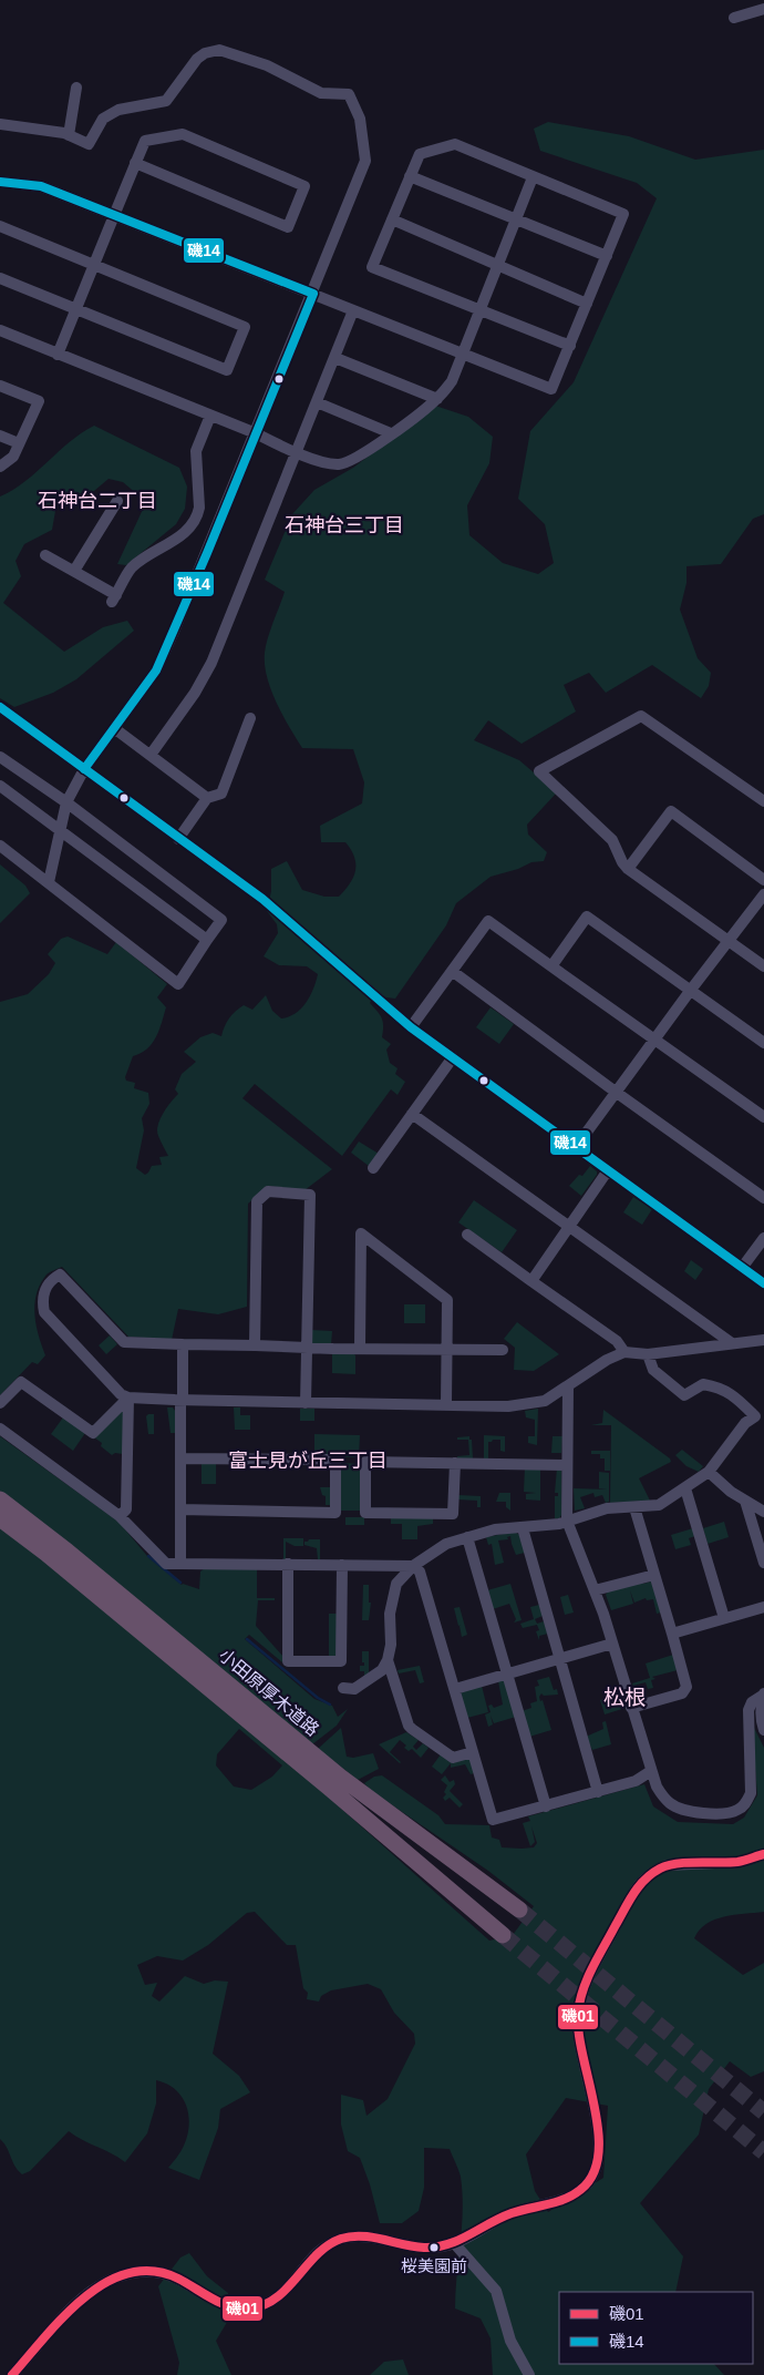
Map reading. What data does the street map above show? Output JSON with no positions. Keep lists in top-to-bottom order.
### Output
{
  "streets": {
    "highway": ["小田原厚木道路"]
  },
  "districts": [
    "石神台二丁目",
    "石神台三丁目",
    "富士見が丘三丁目",
    "松根"
  ],
  "places": ["桜美園前"],
  "lines": ["transit line 磯14", "transit line 磯01"],
  "legend": ["磯01", "磯14"]
}
